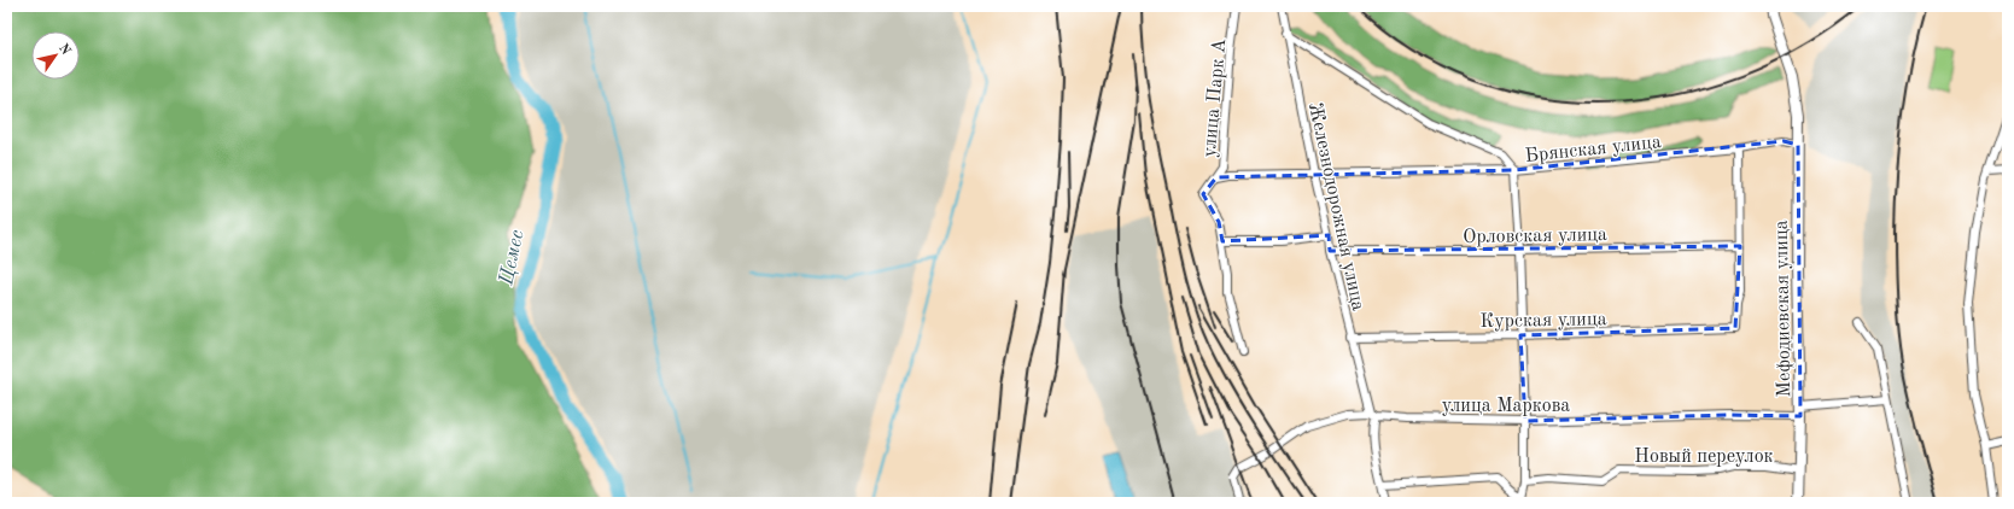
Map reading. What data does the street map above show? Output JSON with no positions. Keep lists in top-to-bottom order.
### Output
{
  "streets": {
    "main road": ["Мефодиевская улица"],
    "street": [
      "улица Парк А",
      "Брянская улица",
      "Железнодорожная улица",
      "Орловская улица",
      "Курская улица",
      "улица Маркова",
      "Новый переулок"
    ]
  },
  "crossings": [
    ["Брянская улица", "Железнодорожная улица"],
    ["Брянская улица", "Мефодиевская улица"],
    ["Железнодорожная улица", "Орловская улица"],
    ["Железнодорожная улица", "Курская улица"],
    ["Железнодорожная улица", "улица Маркова"],
    ["Орловская улица", "Курская улица"],
    ["Мефодиевская улица", "улица Маркова"],
    ["Мефодиевская улица", "Новый переулок"]
  ],
  "water": ["Цемес"],
  "north": "top right"
}
